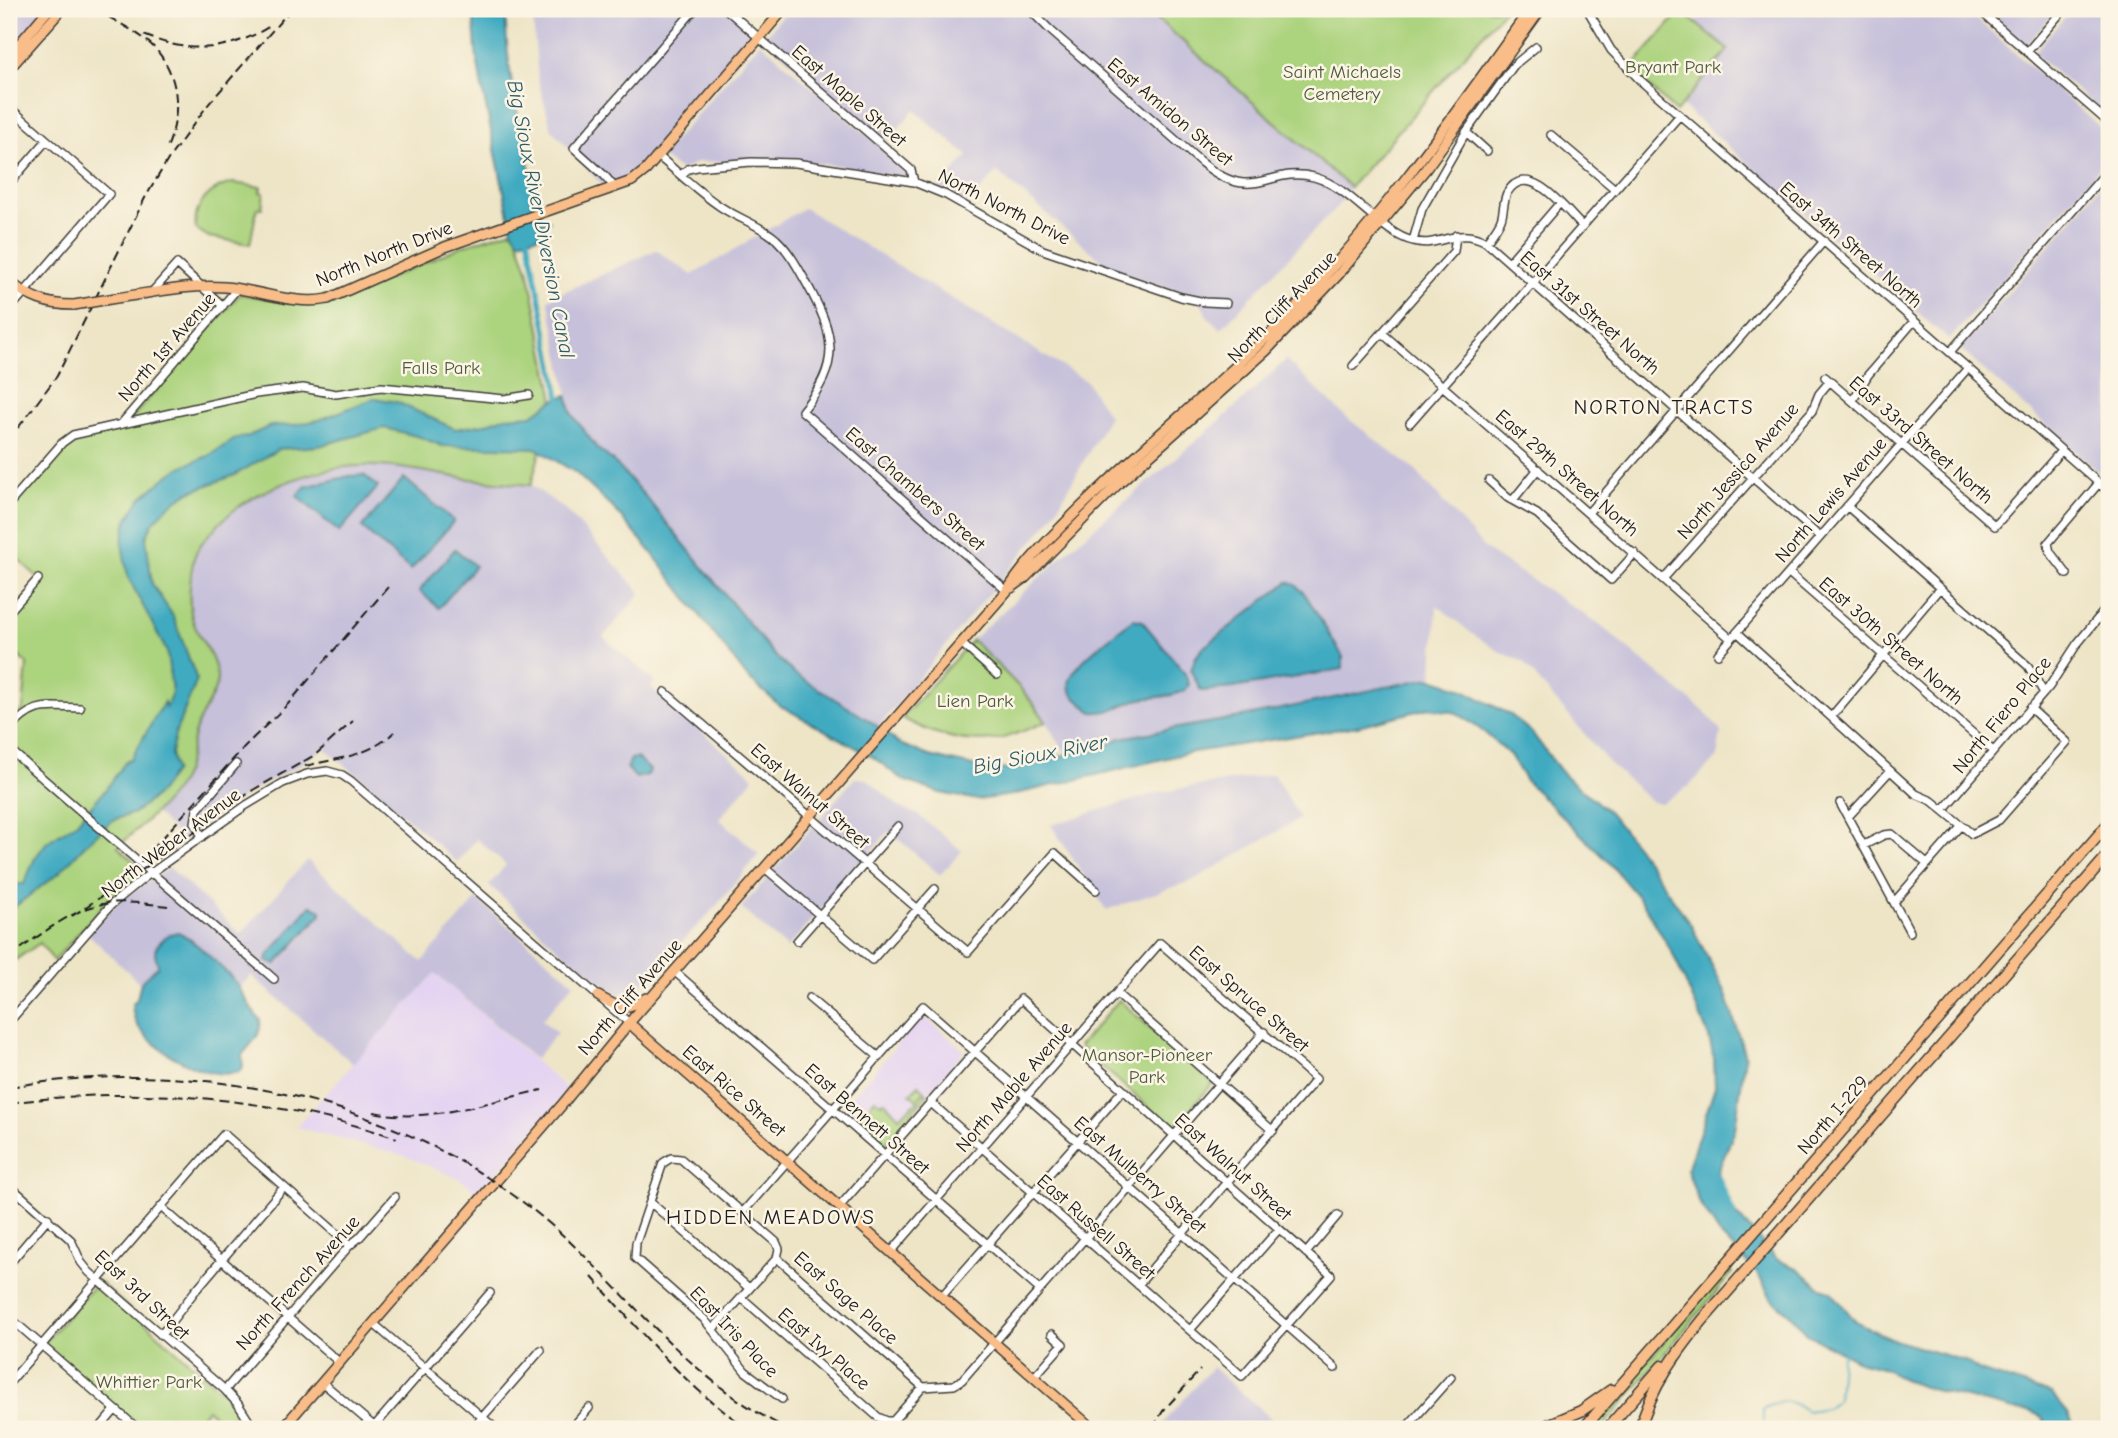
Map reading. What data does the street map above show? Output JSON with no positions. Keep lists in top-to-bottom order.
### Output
{
  "streets": {
    "highway": ["North I-229"],
    "main road": ["North North Drive", "North Cliff Avenue", "East Rice Street"],
    "street": [
      "East Maple Street",
      "East Amidon Street",
      "East 34th Street North",
      "East 31st Street North",
      "North 1st Avenue",
      "East 33rd Street North",
      "North Jessica Avenue",
      "East 29th Street North",
      "East Chambers Street",
      "North Lewis Avenue",
      "East 30th Street North",
      "North Fiero Place",
      "East Walnut Street",
      "North Weber Avenue",
      "East Spruce Street",
      "North Mable Avenue",
      "East Bennett Street",
      "East Mulberry Street",
      "East Russell Street",
      "North French Avenue",
      "East 3rd Street",
      "East Sage Place",
      "East Iris Place",
      "East Ivy Place"
    ]
  },
  "crossings": [
    ["East Maple Street", "North North Drive"],
    ["East Amidon Street", "North Cliff Avenue"],
    ["North North Drive", "North 1st Avenue"],
    ["North North Drive", "East Chambers Street"],
    ["East 34th Street North", "East 33rd Street North"],
    ["East 34th Street North", "North Lewis Avenue"],
    ["North Cliff Avenue", "East Chambers Street"],
    ["North Cliff Avenue", "East Walnut Street"],
    ["North Cliff Avenue", "East Rice Street"],
    ["North Cliff Avenue", "East Bennett Street"],
    ["East 31st Street North", "North Jessica Avenue"],
    ["East 31st Street North", "North Lewis Avenue"],
    ["East 33rd Street North", "North Jessica Avenue"],
    ["East 33rd Street North", "North Lewis Avenue"],
    ["North Jessica Avenue", "East 29th Street North"],
    ["East 29th Street North", "North Lewis Avenue"],
    ["East 29th Street North", "North Fiero Place"],
    ["North Lewis Avenue", "East 30th Street North"],
    ["East 30th Street North", "North Fiero Place"],
    ["East Walnut Street", "North Mable Avenue"],
    ["East Walnut Street", "East Mulberry Street"],
    ["East Walnut Street", "East Russell Street"],
    ["North Weber Avenue", "East Rice Street"],
    ["East Spruce Street", "North Mable Avenue"],
    ["North Mable Avenue", "East Rice Street"],
    ["North Mable Avenue", "East Bennett Street"],
    ["North Mable Avenue", "East Mulberry Street"],
    ["North Mable Avenue", "East Russell Street"],
    ["East Mulberry Street", "East Russell Street"],
    ["North French Avenue", "East 3rd Street"],
    ["East Sage Place", "East Iris Place"],
    ["East Sage Place", "East Ivy Place"]
  ],
  "districts": ["NORTON TRACTS", "HIDDEN MEADOWS"],
  "water": ["Big Sioux River Diversion Canal", "Big Sioux River"],
  "parks": [
    "Bryant Park",
    "Saint Michaels Cemetery",
    "Falls Park",
    "Lien Park",
    "Mansor-Pioneer Park",
    "Whittier Park"
  ]
}
